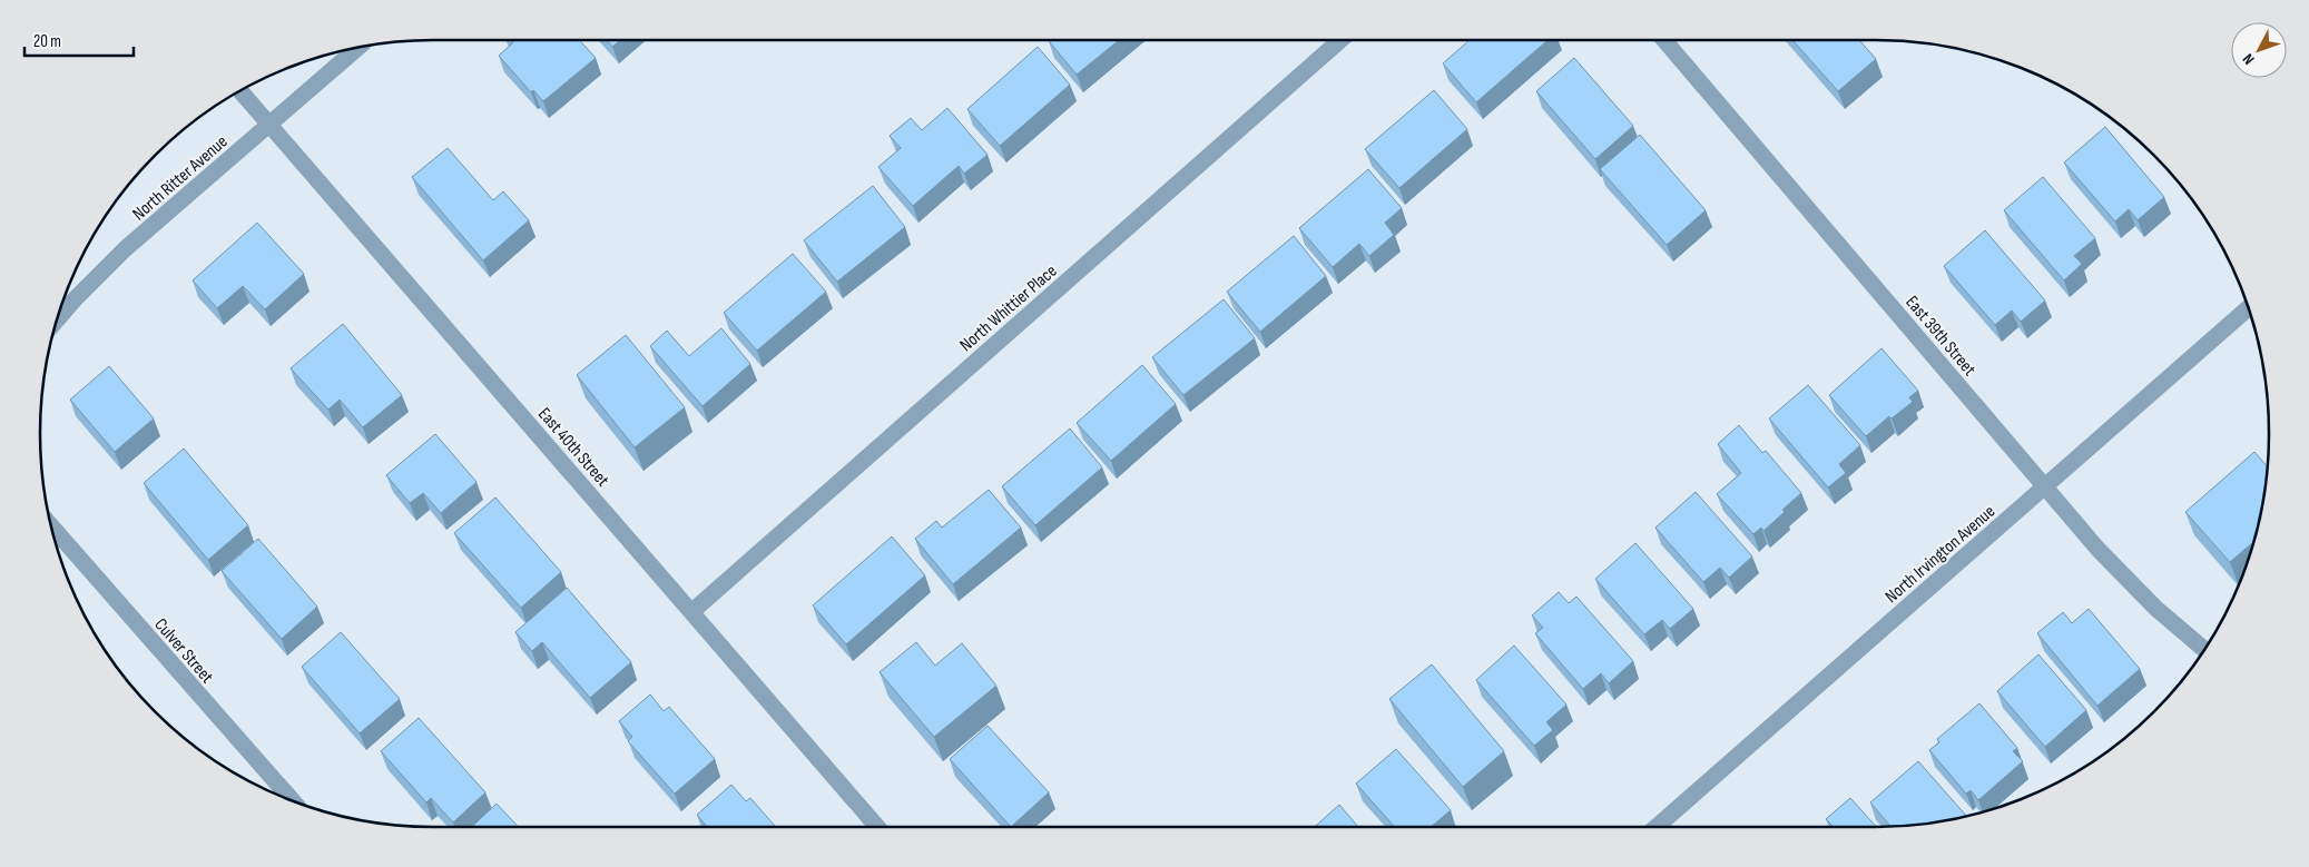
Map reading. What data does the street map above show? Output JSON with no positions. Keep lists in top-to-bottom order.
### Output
{
  "streets": {
    "street": [
      "North Ritter Avenue",
      "North Whittier Place",
      "East 39th Street",
      "East 40th Street",
      "North Irvington Avenue",
      "Culver Street"
    ]
  },
  "crossings": [
    ["North Ritter Avenue", "East 40th Street"],
    ["North Whittier Place", "East 40th Street"],
    ["East 39th Street", "North Irvington Avenue"]
  ],
  "scale_bar": "20 m",
  "north": "bottom left"
}
